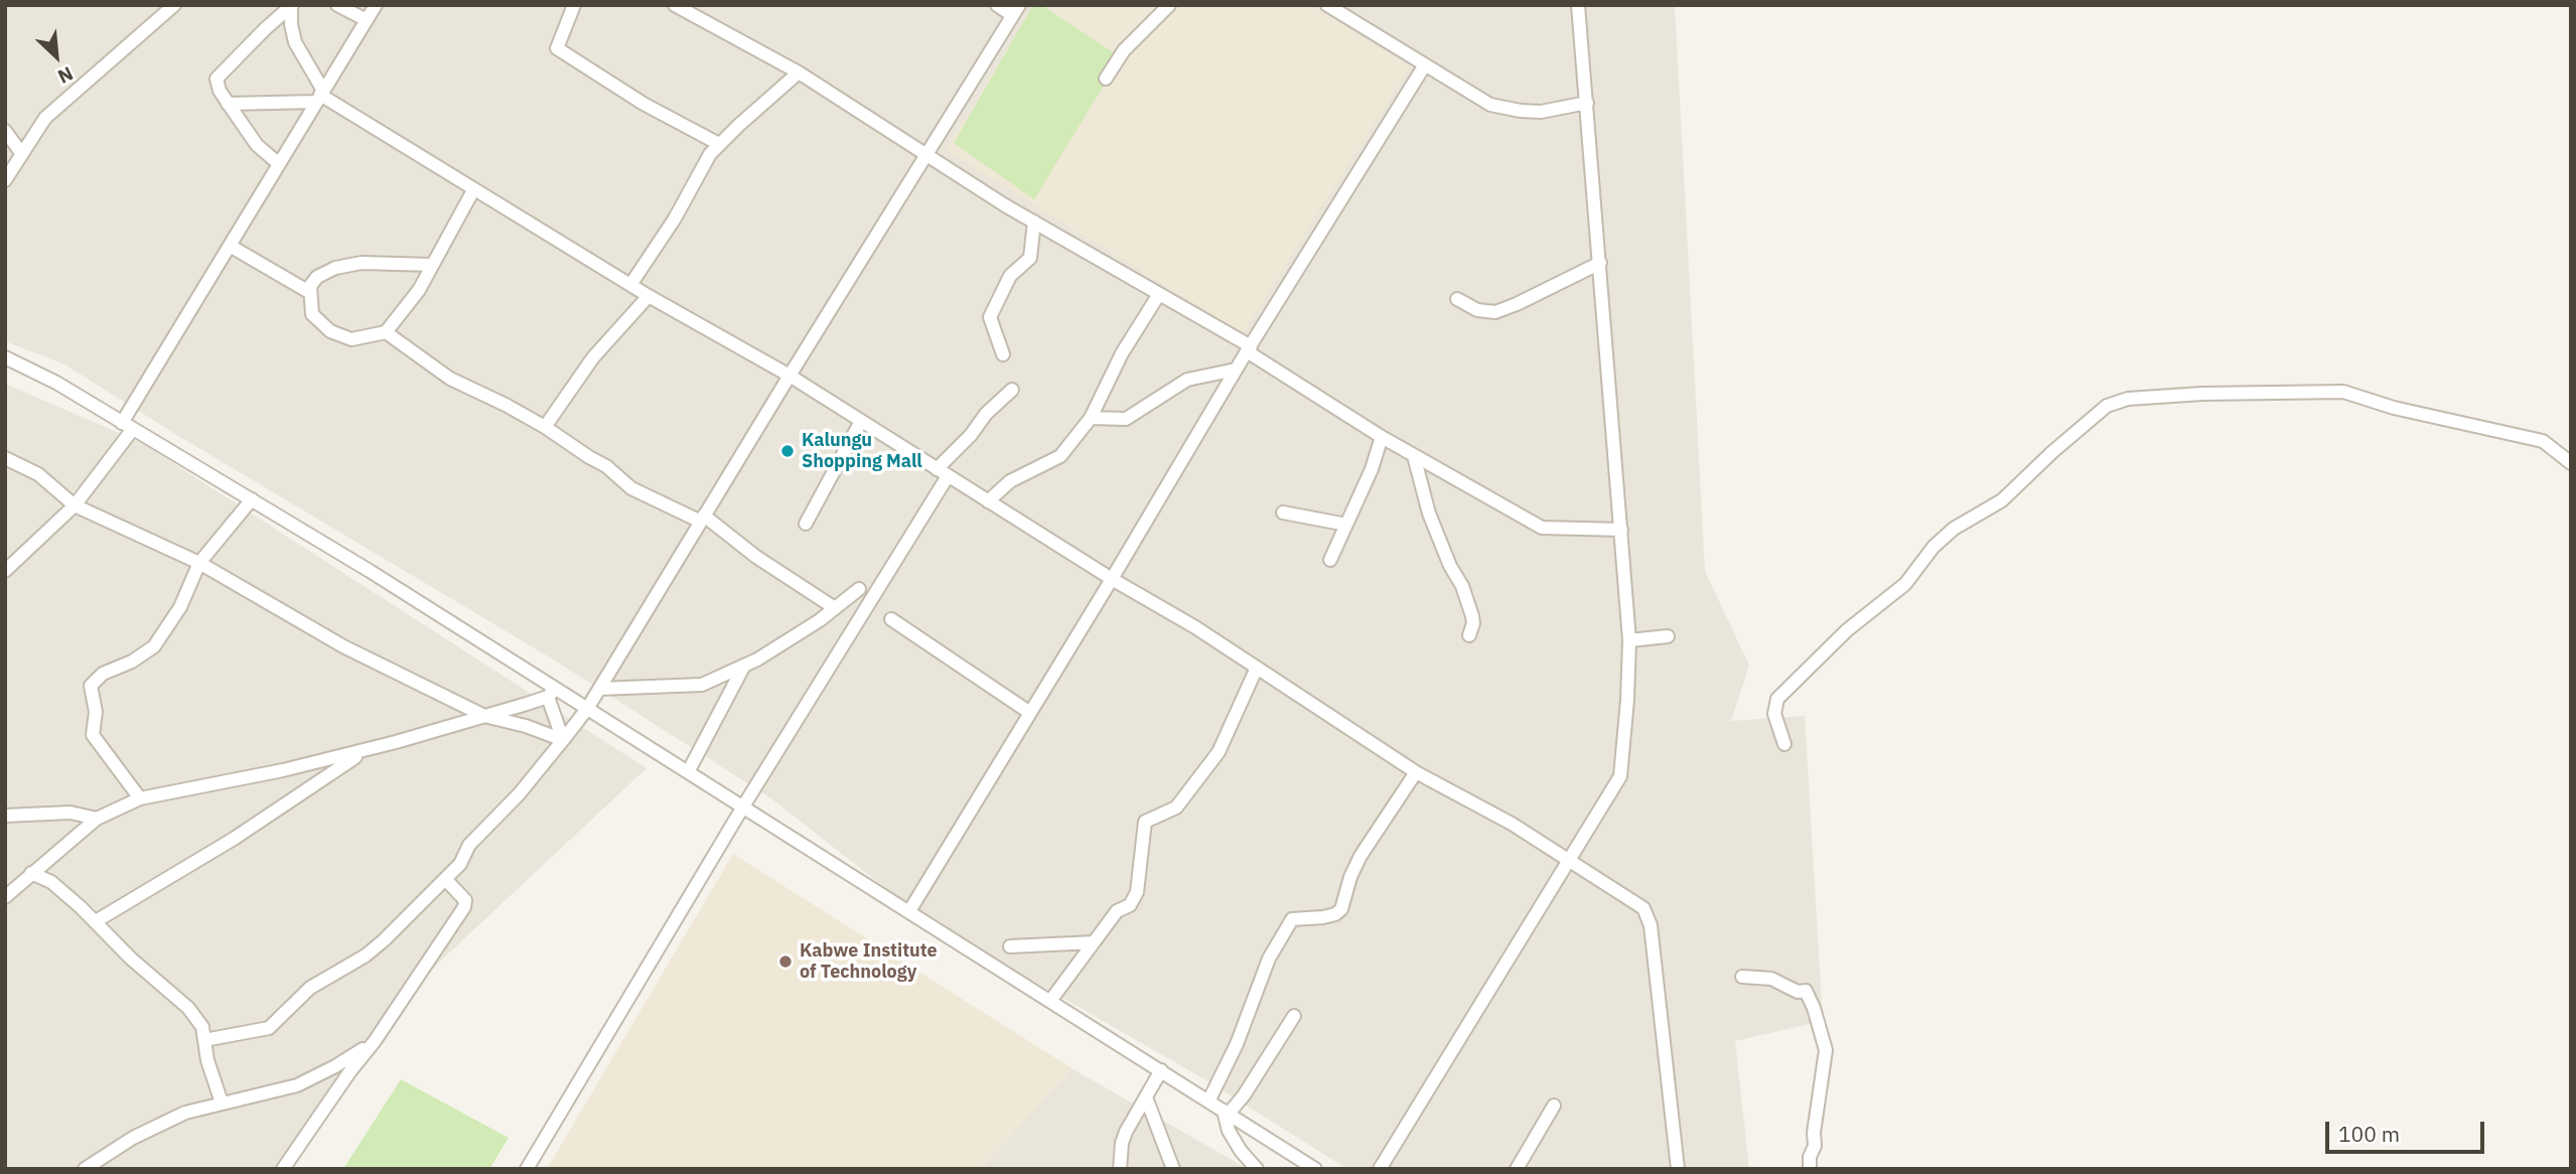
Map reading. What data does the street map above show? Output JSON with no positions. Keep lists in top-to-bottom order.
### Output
{
  "places": ["Kalungu Shopping Mall", "Kabwe Institute of Technology"],
  "scale_bar": "100 m",
  "north": "bottom right"
}
